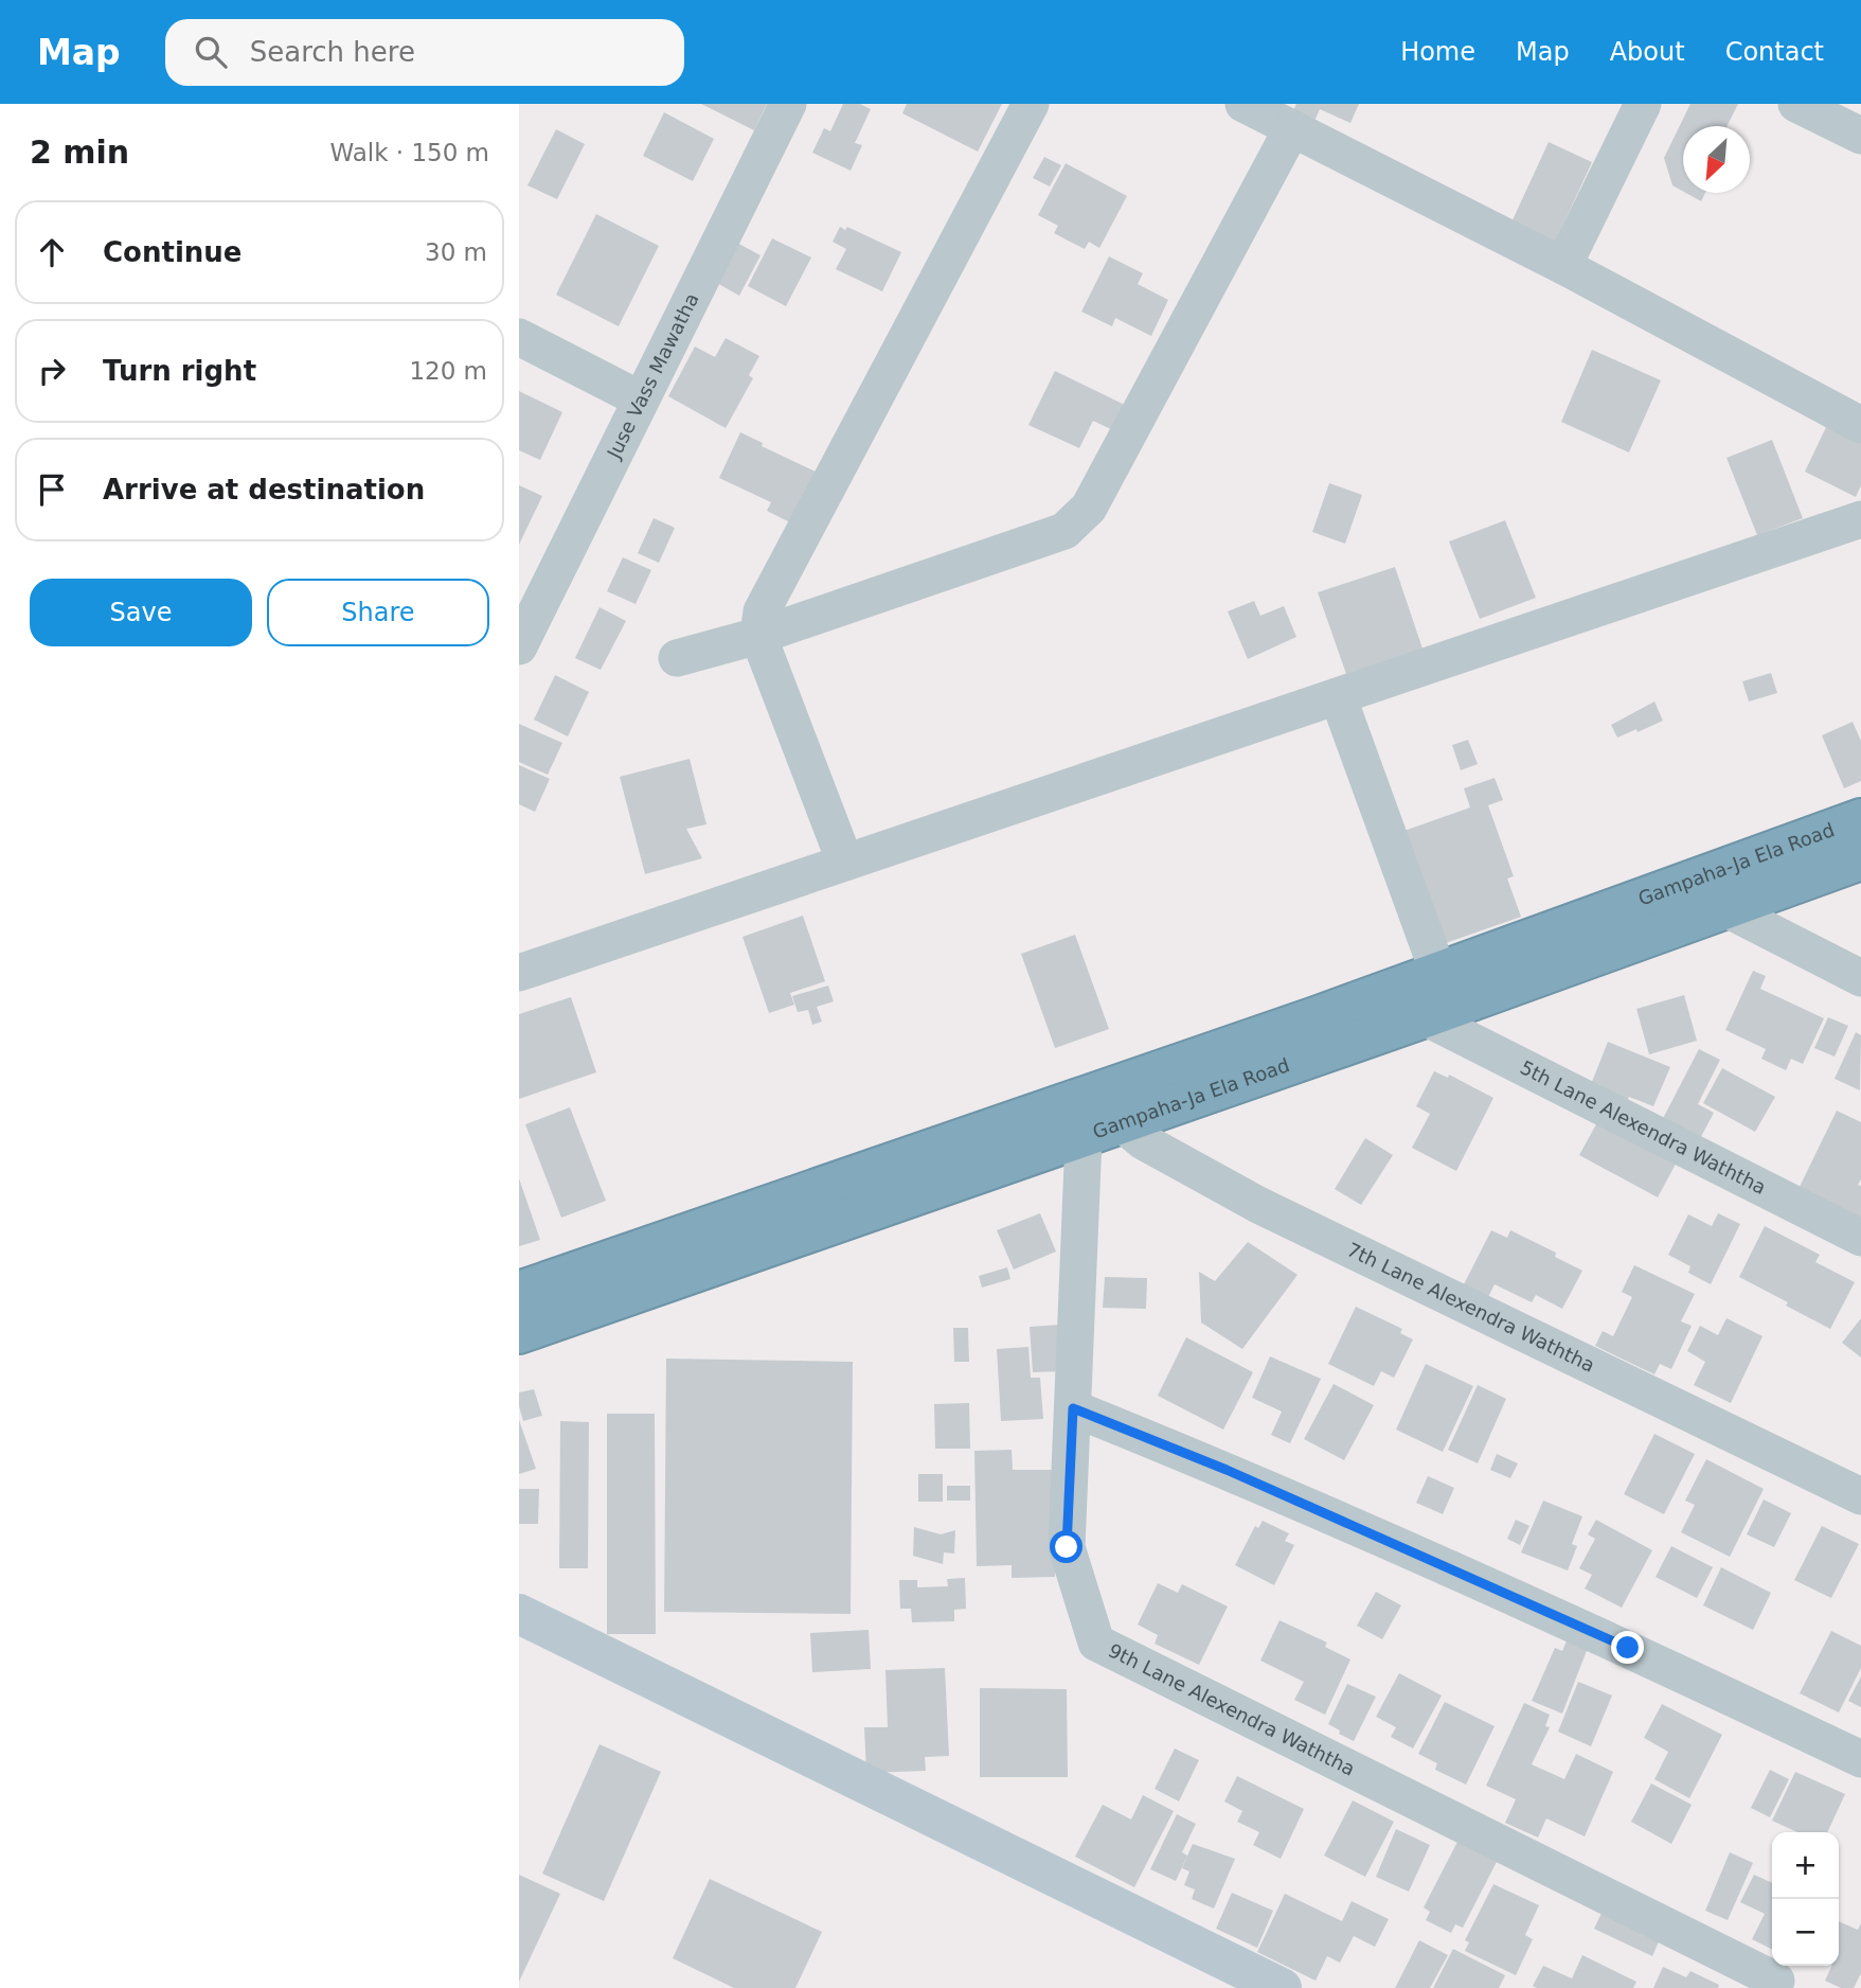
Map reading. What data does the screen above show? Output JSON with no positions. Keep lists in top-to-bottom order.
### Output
{
  "streets": {
    "highway": ["Gampaha-Ja Ela Road"],
    "street": [
      "Juse Vass Mawatha",
      "5th Lane Alexendra Waththa",
      "7th Lane Alexendra Waththa",
      "9th Lane Alexendra Waththa"
    ]
  },
  "crossings": [
    ["Gampaha-Ja Ela Road", "5th Lane Alexendra Waththa"],
    ["Gampaha-Ja Ela Road", "7th Lane Alexendra Waththa"],
    ["Gampaha-Ja Ela Road", "9th Lane Alexendra Waththa"],
    ["7th Lane Alexendra Waththa", "9th Lane Alexendra Waththa"]
  ],
  "north": "bottom left",
  "page": {
    "header": "Map",
    "search": "Search here",
    "nav": [
      "Home",
      "Map",
      "About",
      "Contact"
    ],
    "heading": ["2 min", "Walk · 150 m"],
    "list": [
      ["Continue", "30 m"],
      ["Turn right", "120 m"],
      "Arrive at destination"
    ],
    "buttons": ["Save", "Share"],
    "map_buttons": ["+", "−"]
  }
}
